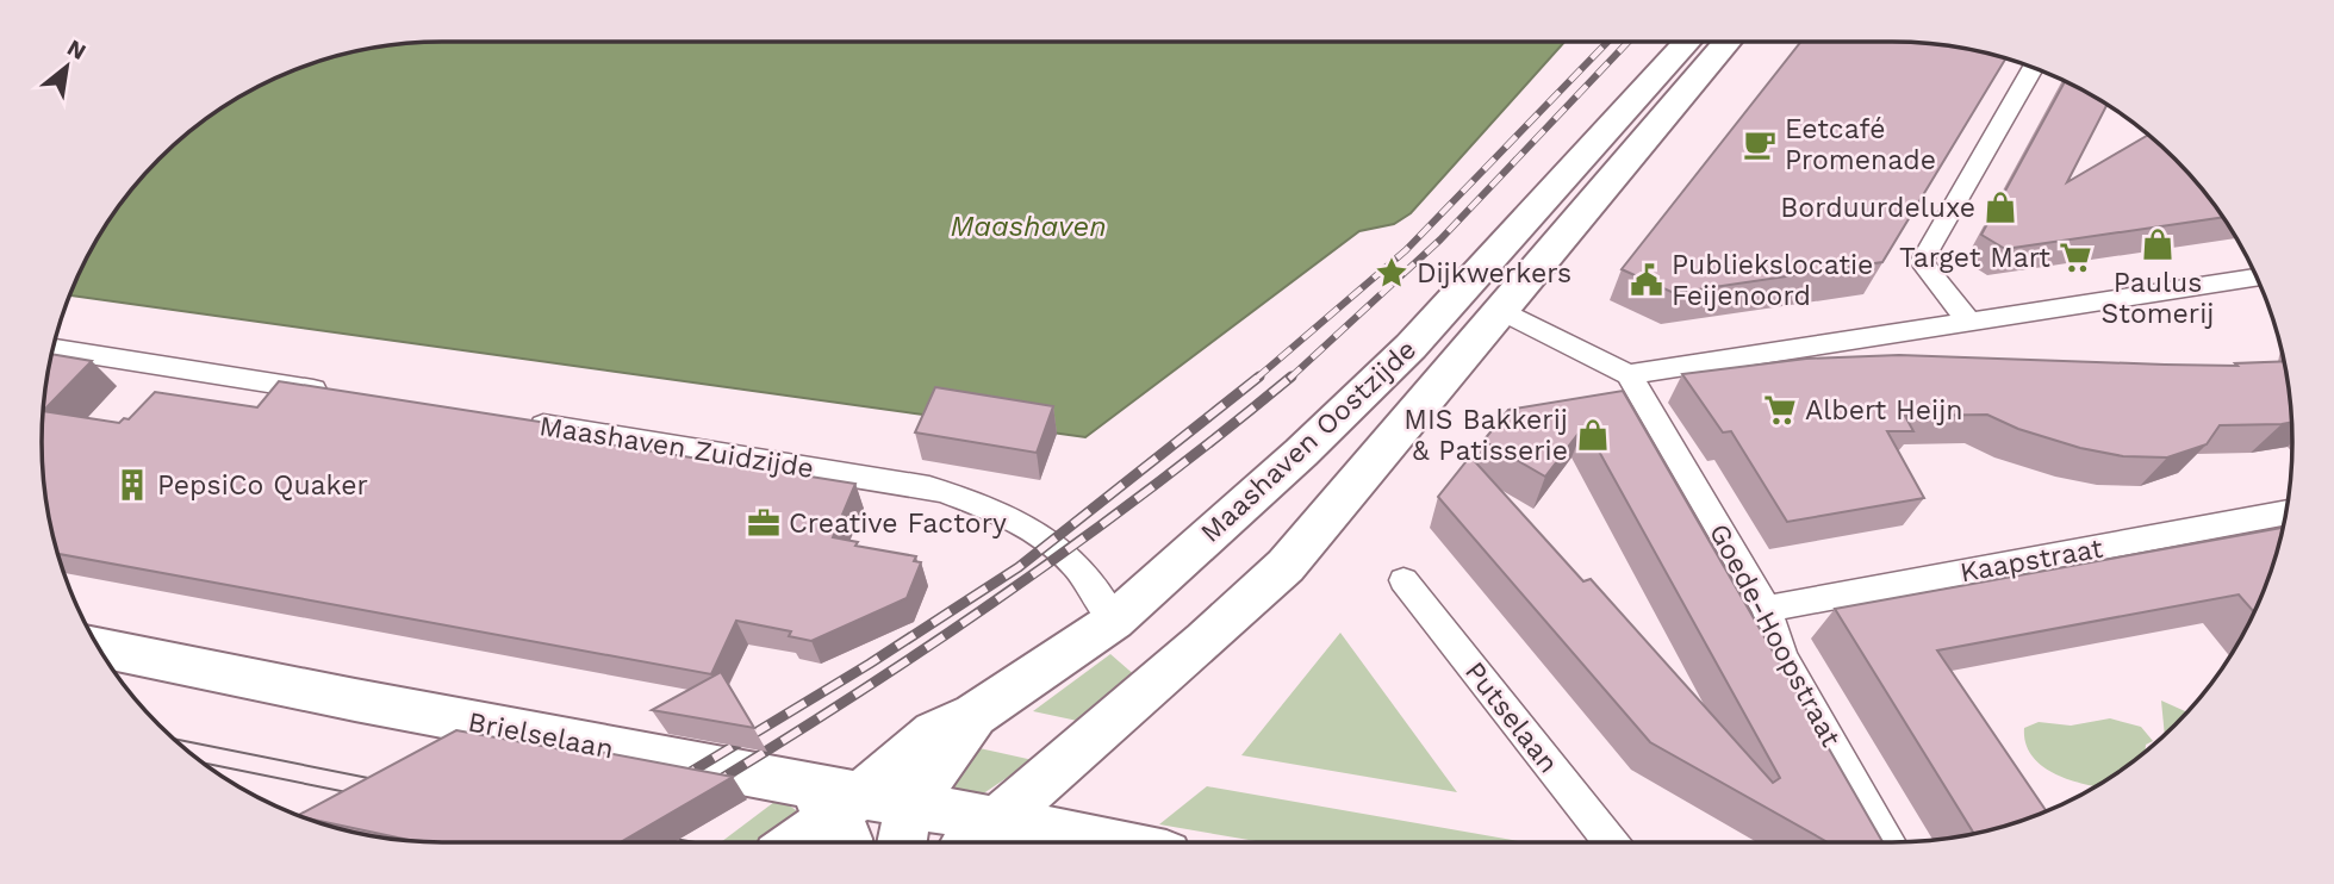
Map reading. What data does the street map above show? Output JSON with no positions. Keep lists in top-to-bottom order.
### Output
{
  "streets": {
    "main road": ["Maashaven Oostzijde", "Brielselaan"],
    "street": [
      "Maashaven Zuidzijde",
      "Kaapstraat",
      "Goede-Hoopstraat",
      "Putselaan"
    ]
  },
  "crossings": [
    ["Maashaven Oostzijde", "Maashaven Zuidzijde"],
    ["Maashaven Oostzijde", "Brielselaan"],
    ["Kaapstraat", "Goede-Hoopstraat"]
  ],
  "water": ["Maashaven"],
  "places": {
    "cafe": ["Eetcafé Promenade"],
    "shop": ["Borduurdeluxe", "Paulus Stomerij", "MIS Bakkerij & Patisserie"],
    "supermarket": ["Target Mart", "Albert Heijn"],
    "place": ["Dijkwerkers"],
    "public building": ["Publiekslocatie Feijenoord"],
    "building": ["PepsiCo Quaker"],
    "office": ["Creative Factory"]
  },
  "north": "top right"
}
